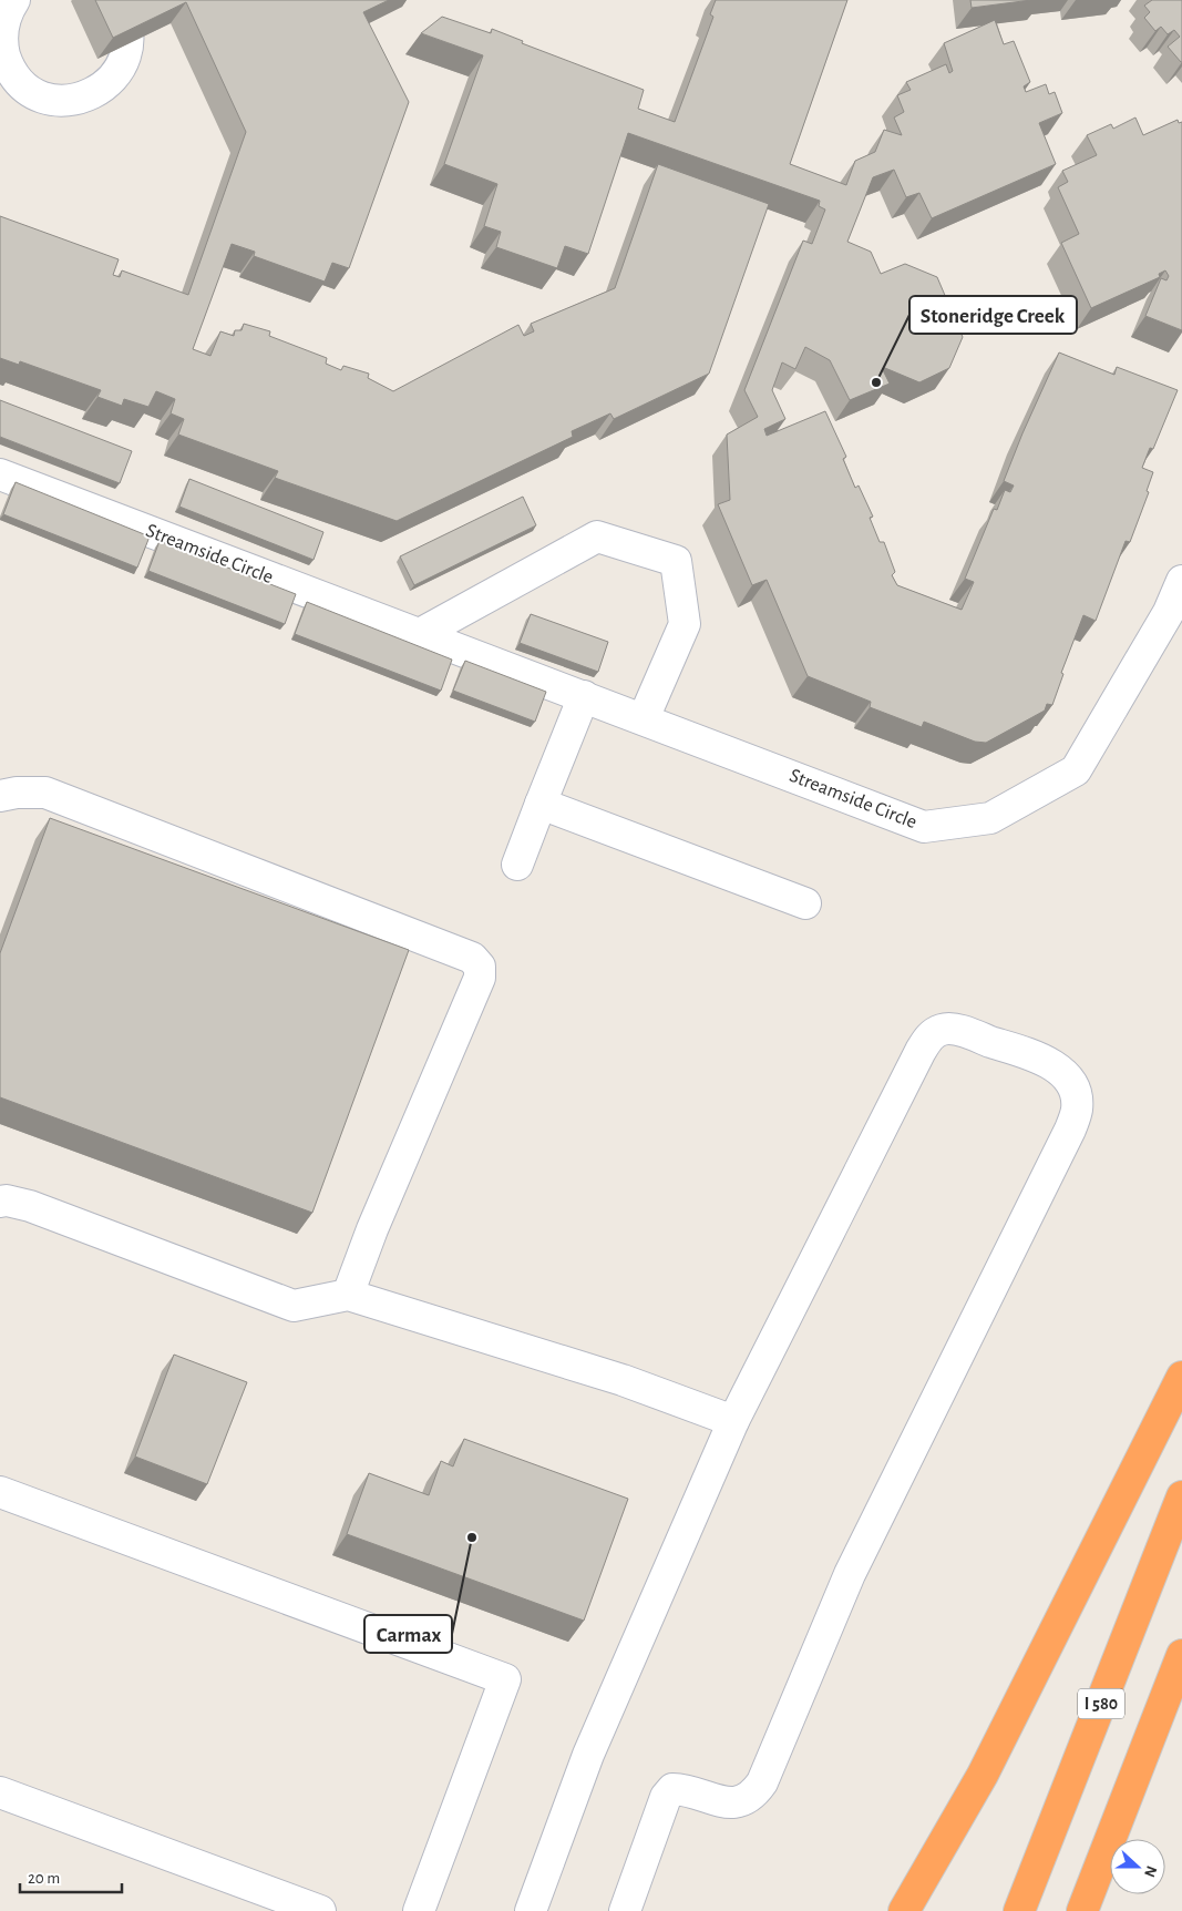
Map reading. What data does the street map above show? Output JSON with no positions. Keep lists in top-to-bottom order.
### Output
{
  "streets": {
    "highway": ["I 580"],
    "street": ["Streamside Circle"]
  },
  "places": ["Stoneridge Creek", "Carmax"],
  "scale_bar": "20 m",
  "north": "right"
}
